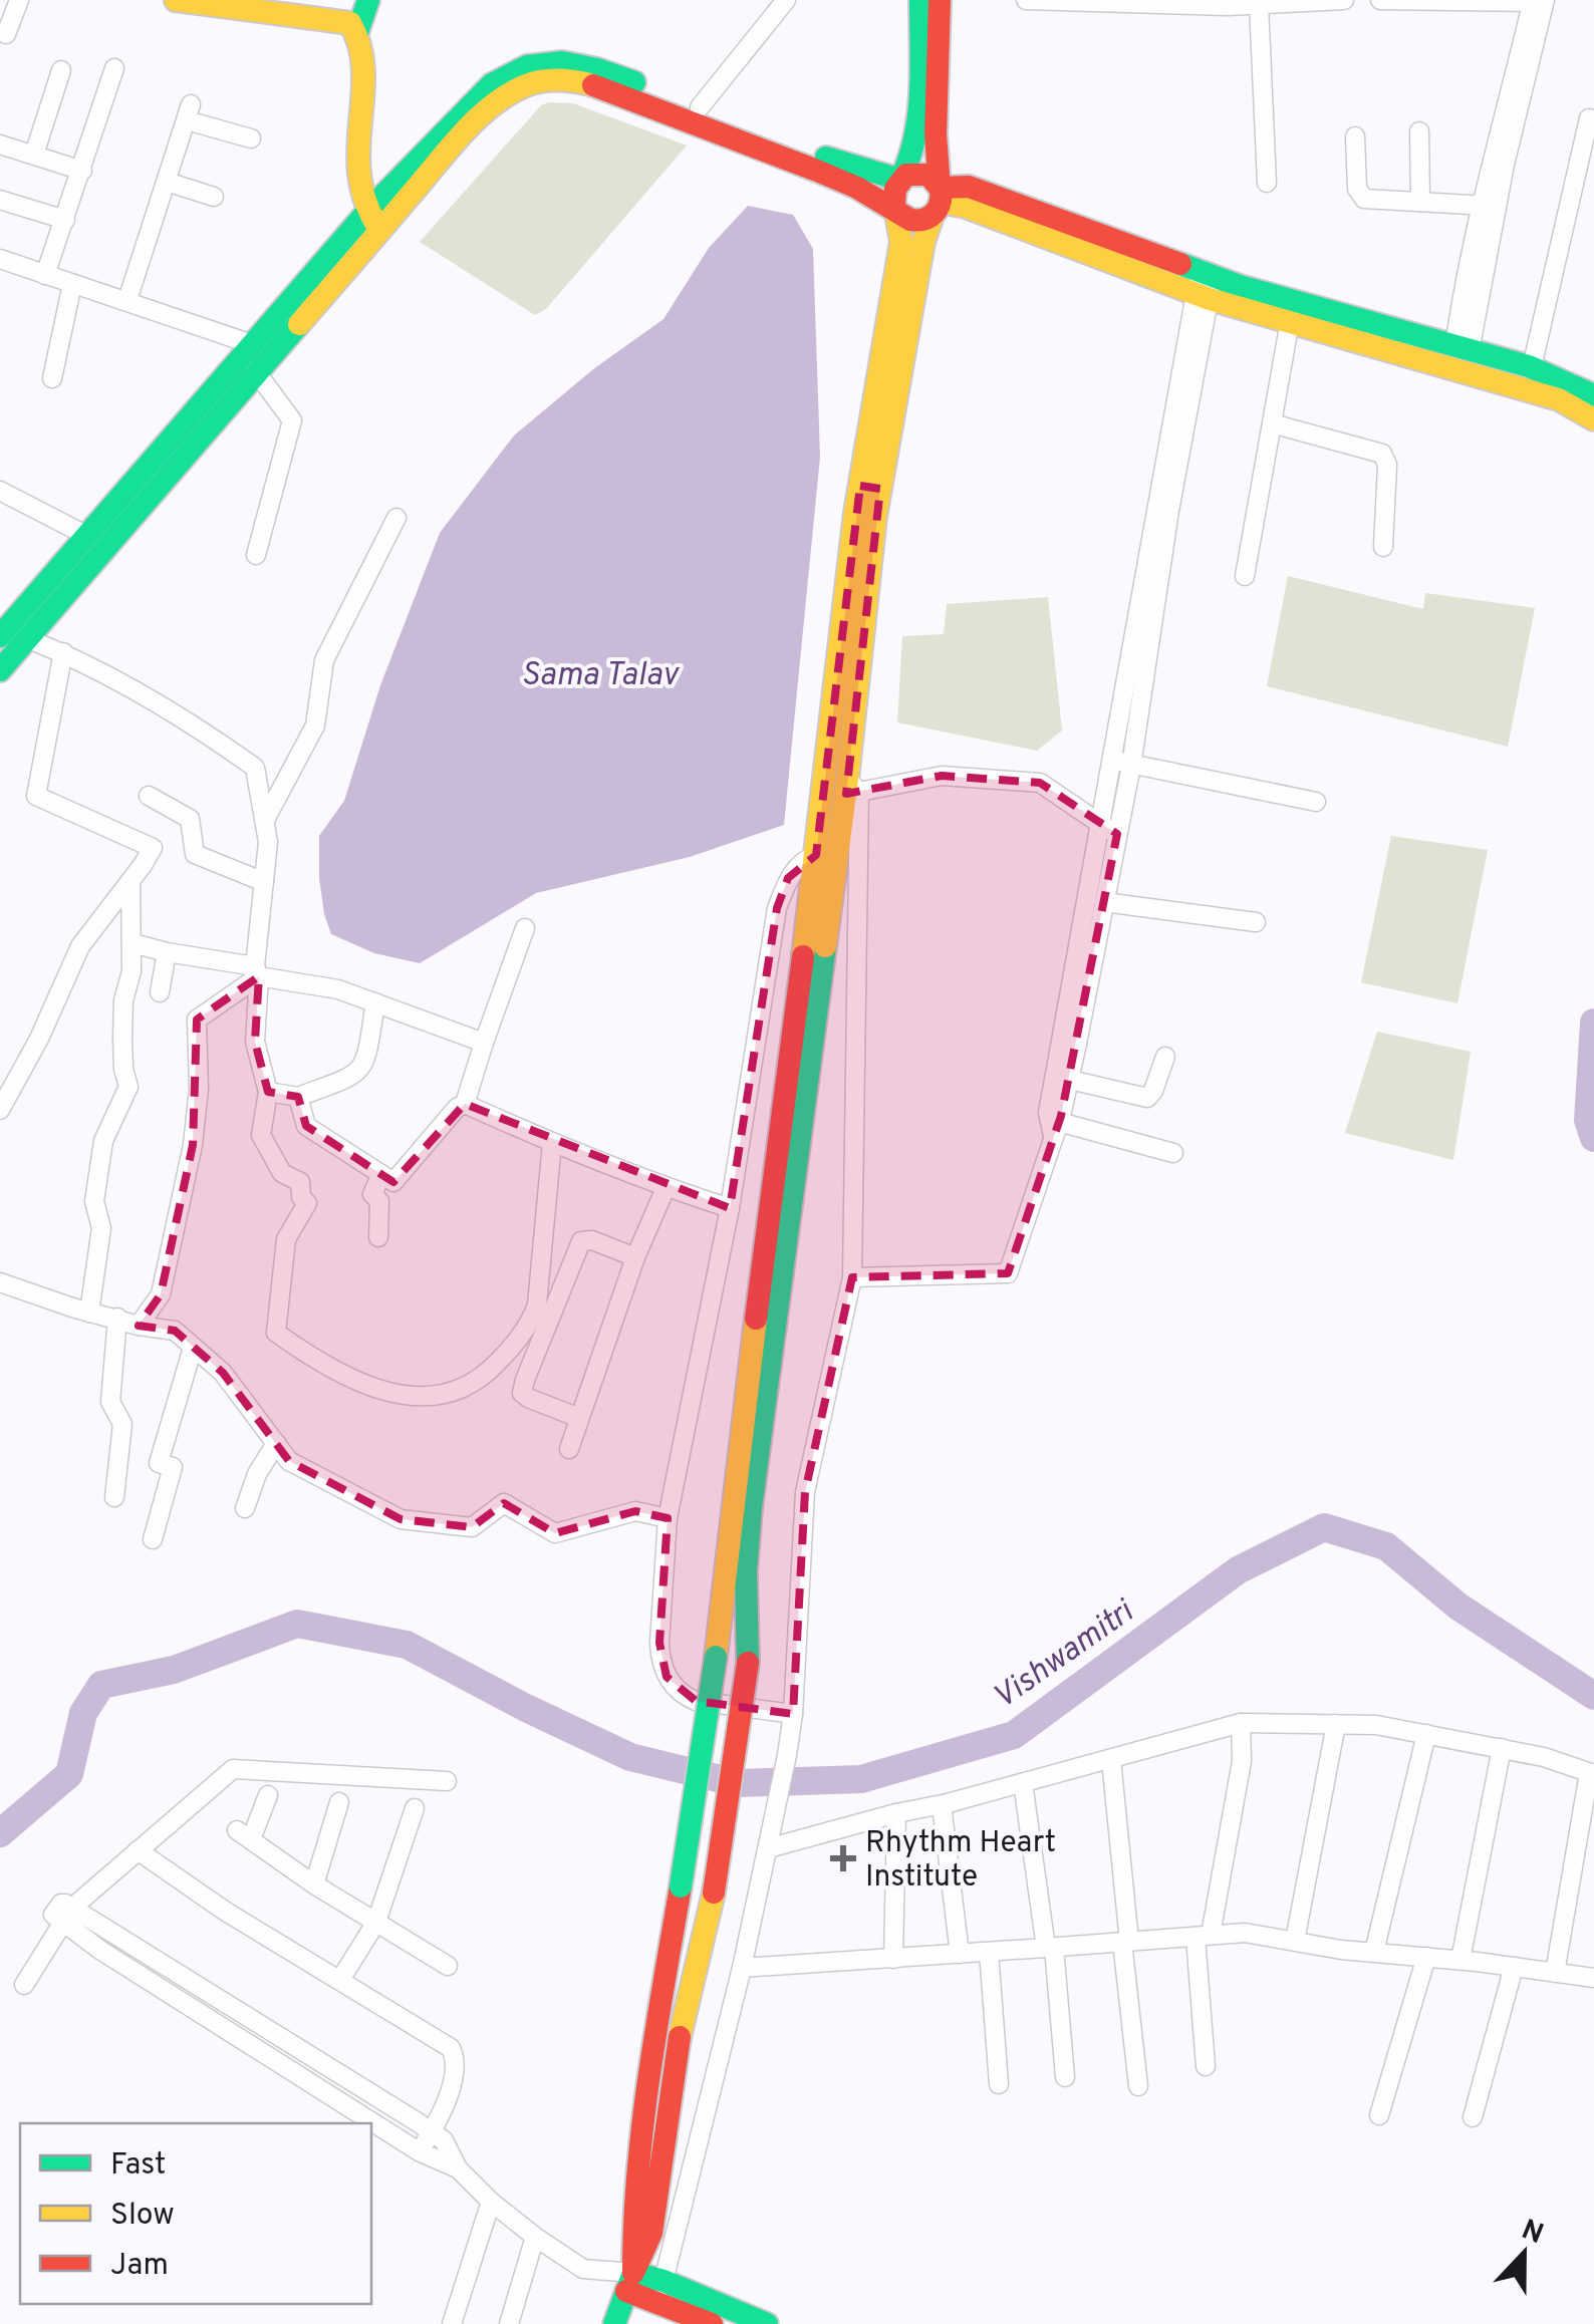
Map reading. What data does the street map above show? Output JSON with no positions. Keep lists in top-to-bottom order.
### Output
{
  "water": ["Sama Talav", "Vishwamitri"],
  "places": {
    "health": ["Rhythm Heart Institute"]
  },
  "legend": ["Fast", "Slow", "Jam"],
  "north": "top"
}
